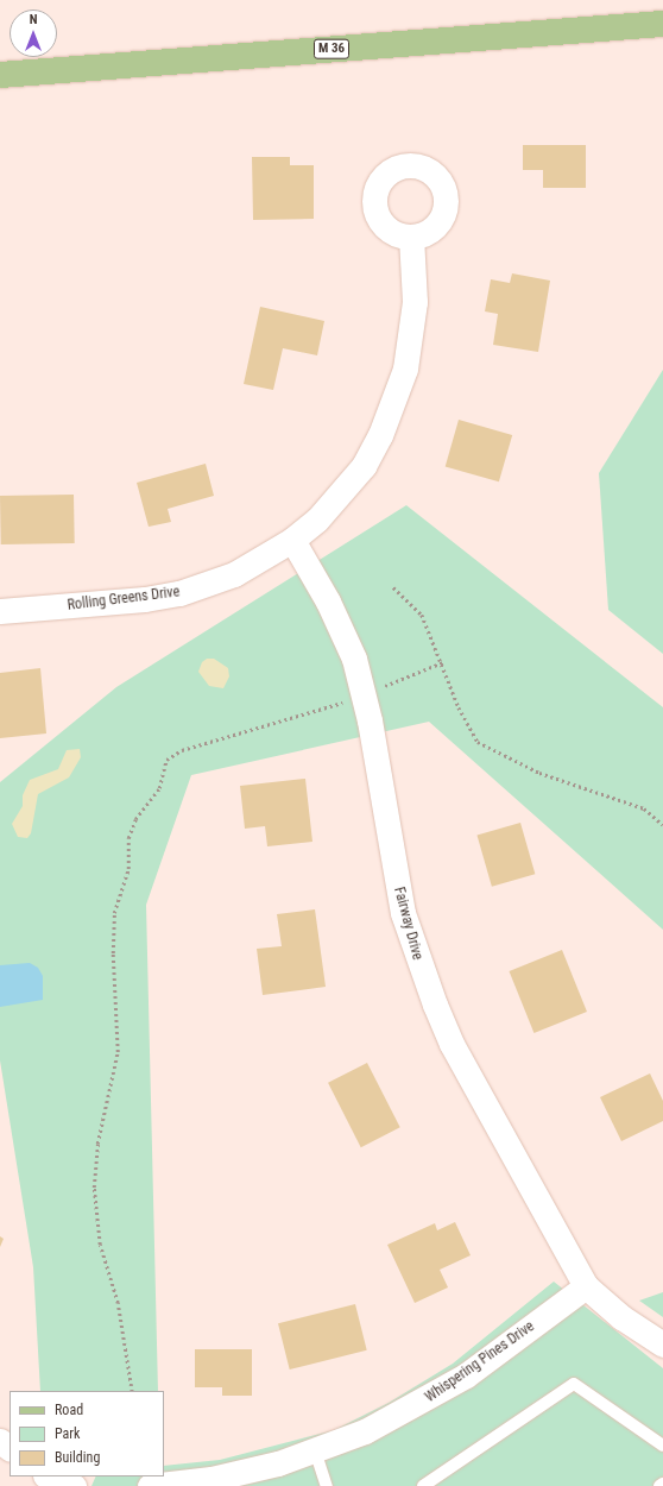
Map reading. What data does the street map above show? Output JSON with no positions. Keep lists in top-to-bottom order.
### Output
{
  "streets": {
    "main road": ["M 36"],
    "street": ["Rolling Greens Drive", "Fairway Drive", "Whispering Pines Drive"]
  },
  "crossings": [
    ["Rolling Greens Drive", "Fairway Drive"],
    ["Fairway Drive", "Whispering Pines Drive"]
  ],
  "legend": ["Road", "Park", "Building"],
  "north": "top"
}
